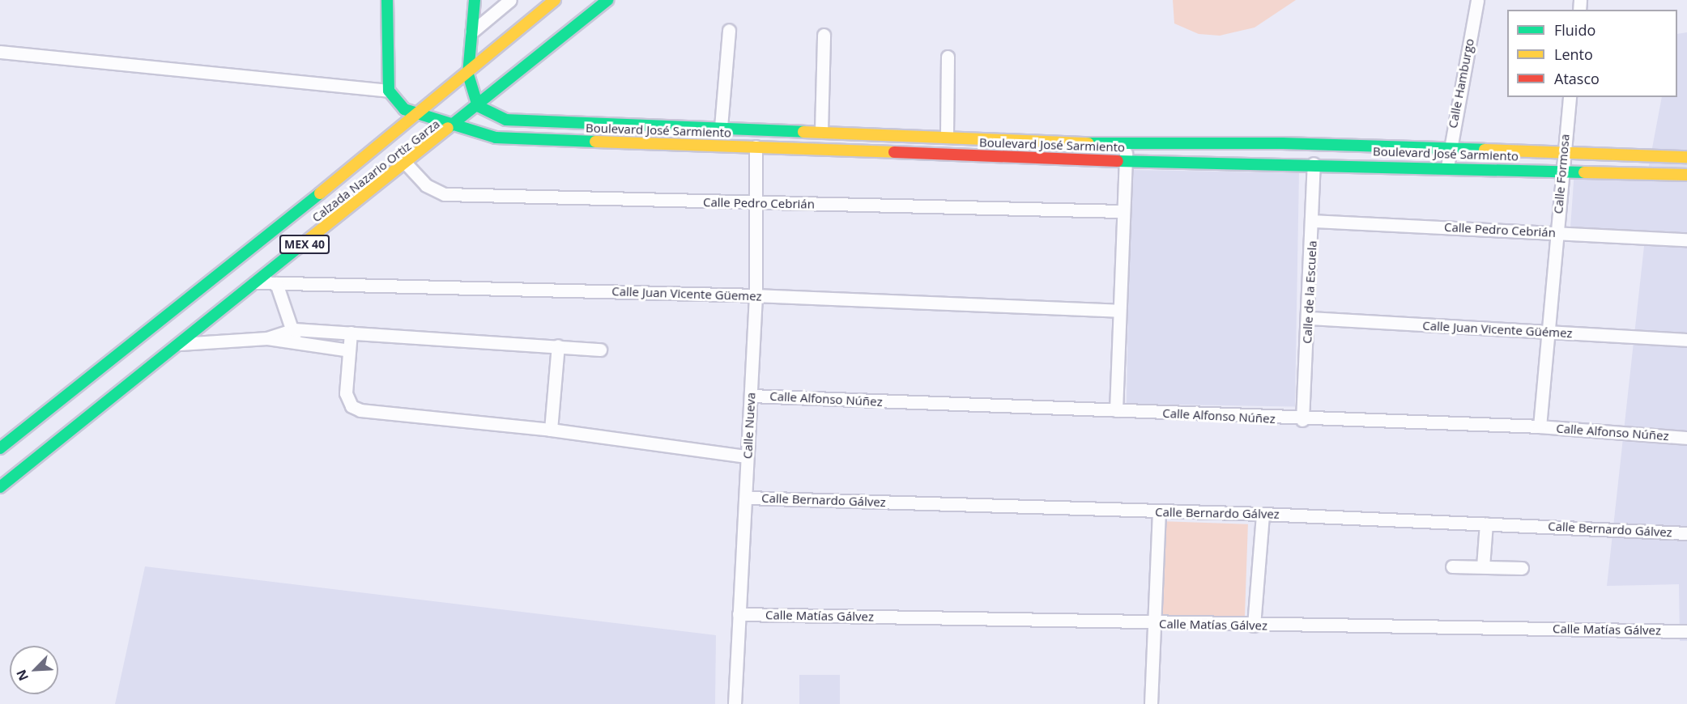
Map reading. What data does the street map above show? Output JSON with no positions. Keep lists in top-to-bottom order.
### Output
{
  "streets": {
    "street": [
      "Calle Hamburgo",
      "Boulevard José Sarmiento",
      "Calzada Nazario Ortiz Garza",
      "Calle Formosa",
      "Calle Pedro Cebrián",
      "MEX 40",
      "Calle de la Escuela",
      "Calle Juan Vicente Güemez",
      "Calle Juan Vicente Güémez",
      "Calle Alfonso Núñez",
      "Calle Nueva",
      "Calle Bernardo Gálvez",
      "Calle Matías Gálvez"
    ]
  },
  "crossings": [
    ["Calle Hamburgo", "Boulevard José Sarmiento"],
    ["Boulevard José Sarmiento", "Calzada Nazario Ortiz Garza"],
    ["Boulevard José Sarmiento", "Calle Formosa"],
    ["Boulevard José Sarmiento", "Calle de la Escuela"],
    ["Boulevard José Sarmiento", "Calle Nueva"],
    ["Calzada Nazario Ortiz Garza", "Calle Pedro Cebrián"],
    ["Calzada Nazario Ortiz Garza", "Calle Juan Vicente Güemez"],
    ["Calle Formosa", "Calle Pedro Cebrián"],
    ["Calle Formosa", "Calle Juan Vicente Güémez"],
    ["Calle Formosa", "Calle Alfonso Núñez"],
    ["Calle Pedro Cebrián", "Calle de la Escuela"],
    ["Calle Pedro Cebrián", "Calle Nueva"],
    ["Calle de la Escuela", "Calle Juan Vicente Güémez"],
    ["Calle de la Escuela", "Calle Alfonso Núñez"],
    ["Calle Juan Vicente Güemez", "Calle Nueva"],
    ["Calle Alfonso Núñez", "Calle Nueva"],
    ["Calle Nueva", "Calle Bernardo Gálvez"],
    ["Calle Nueva", "Calle Matías Gálvez"]
  ],
  "legend": ["Fluido", "Lento", "Atasco"],
  "north": "bottom left"
}
